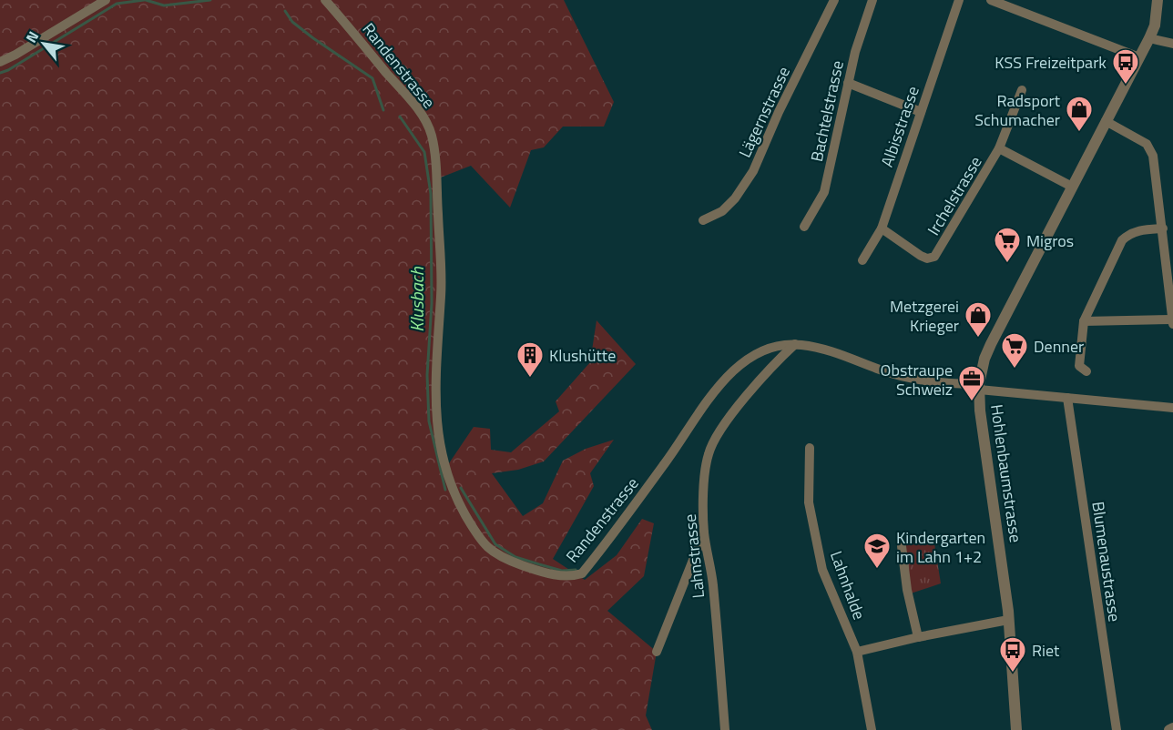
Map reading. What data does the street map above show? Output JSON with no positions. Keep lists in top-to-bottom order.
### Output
{
  "streets": {
    "street": [
      "Randenstrasse",
      "Bachtelstrasse",
      "Lägernstrasse",
      "Albisstrasse",
      "Irchelstrasse",
      "Hohlenbaumstrasse",
      "Lahnstrasse",
      "Blumenaustrasse",
      "Lahnhalde"
    ]
  },
  "crossings": [
    ["Randenstrasse", "Hohlenbaumstrasse"],
    ["Randenstrasse", "Lahnstrasse"],
    ["Randenstrasse", "Blumenaustrasse"],
    ["Albisstrasse", "Irchelstrasse"]
  ],
  "water": ["Klusbach"],
  "places": {
    "bus stop": ["KSS Freizeitpark", "Riet"],
    "shop": ["Radsport Schumacher", "Metzgerei Krieger"],
    "supermarket": ["Migros", "Denner"],
    "building": ["Klushütte"],
    "office": ["Obstraupe Schweiz"],
    "school or university": ["Kindergarten im Lahn 1+2"]
  },
  "north": "top left"
}
